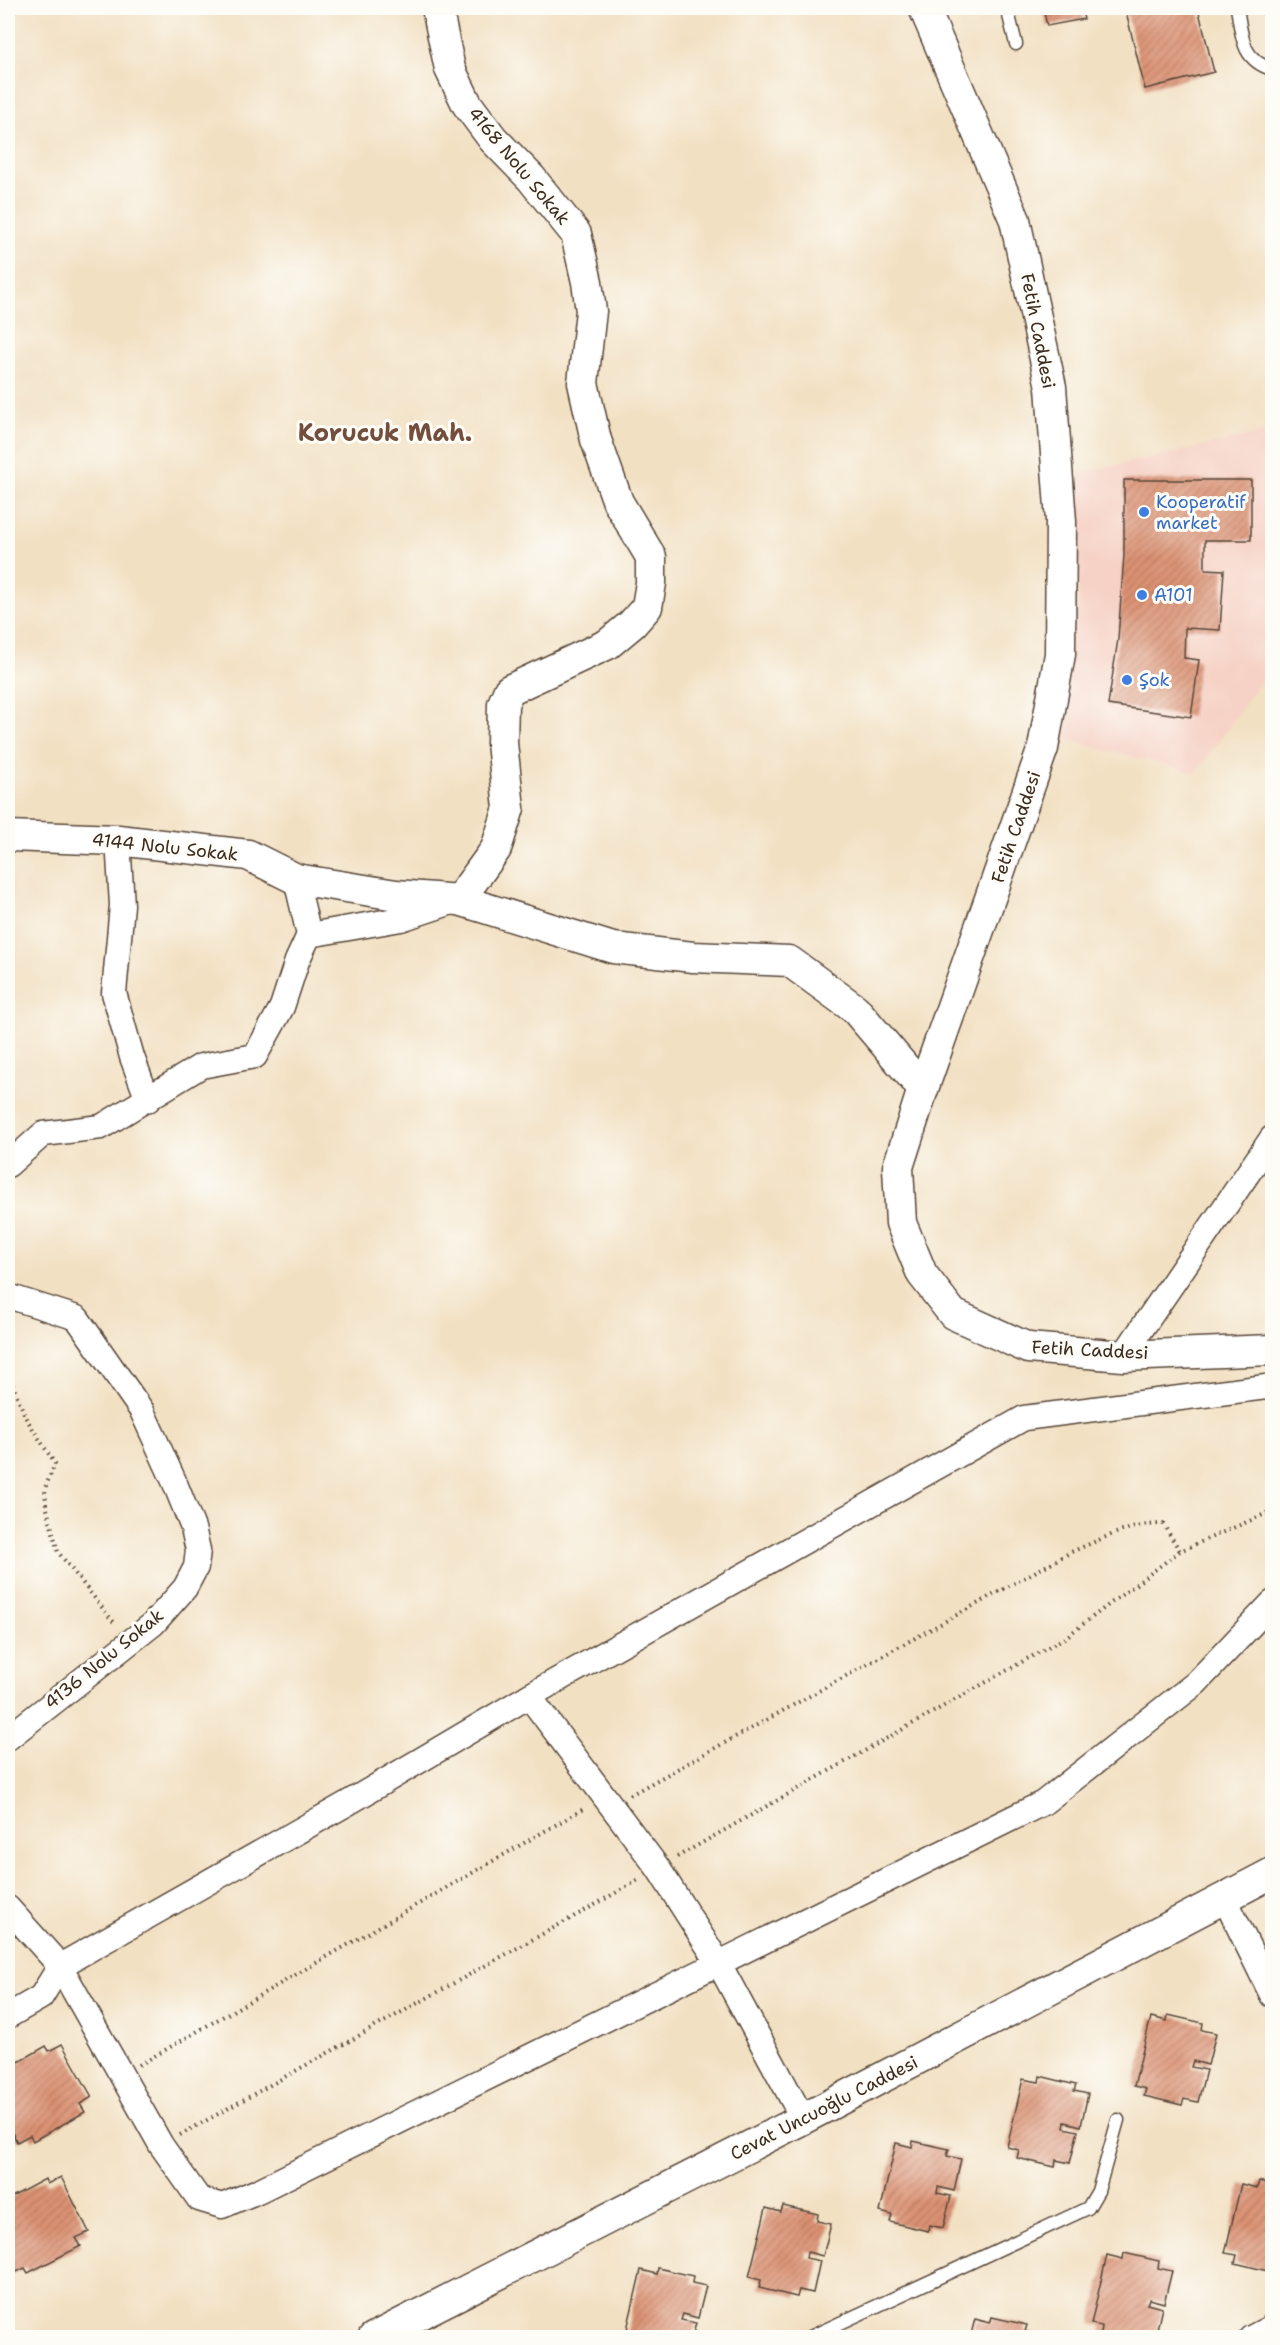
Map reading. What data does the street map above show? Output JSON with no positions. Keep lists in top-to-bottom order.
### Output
{
  "streets": {
    "street": [
      "4168 Nolu Sokak",
      "Fetih Caddesi",
      "4144 Nolu Sokak",
      "4136 Nolu Sokak",
      "Cevat Uncuoğlu Caddesi"
    ]
  },
  "crossings": [
    ["4168 Nolu Sokak", "4144 Nolu Sokak"],
    ["Fetih Caddesi", "4144 Nolu Sokak"]
  ],
  "districts": ["Korucuk Mah."],
  "places": ["Kooperatif market", "A101", "Şok"]
}
